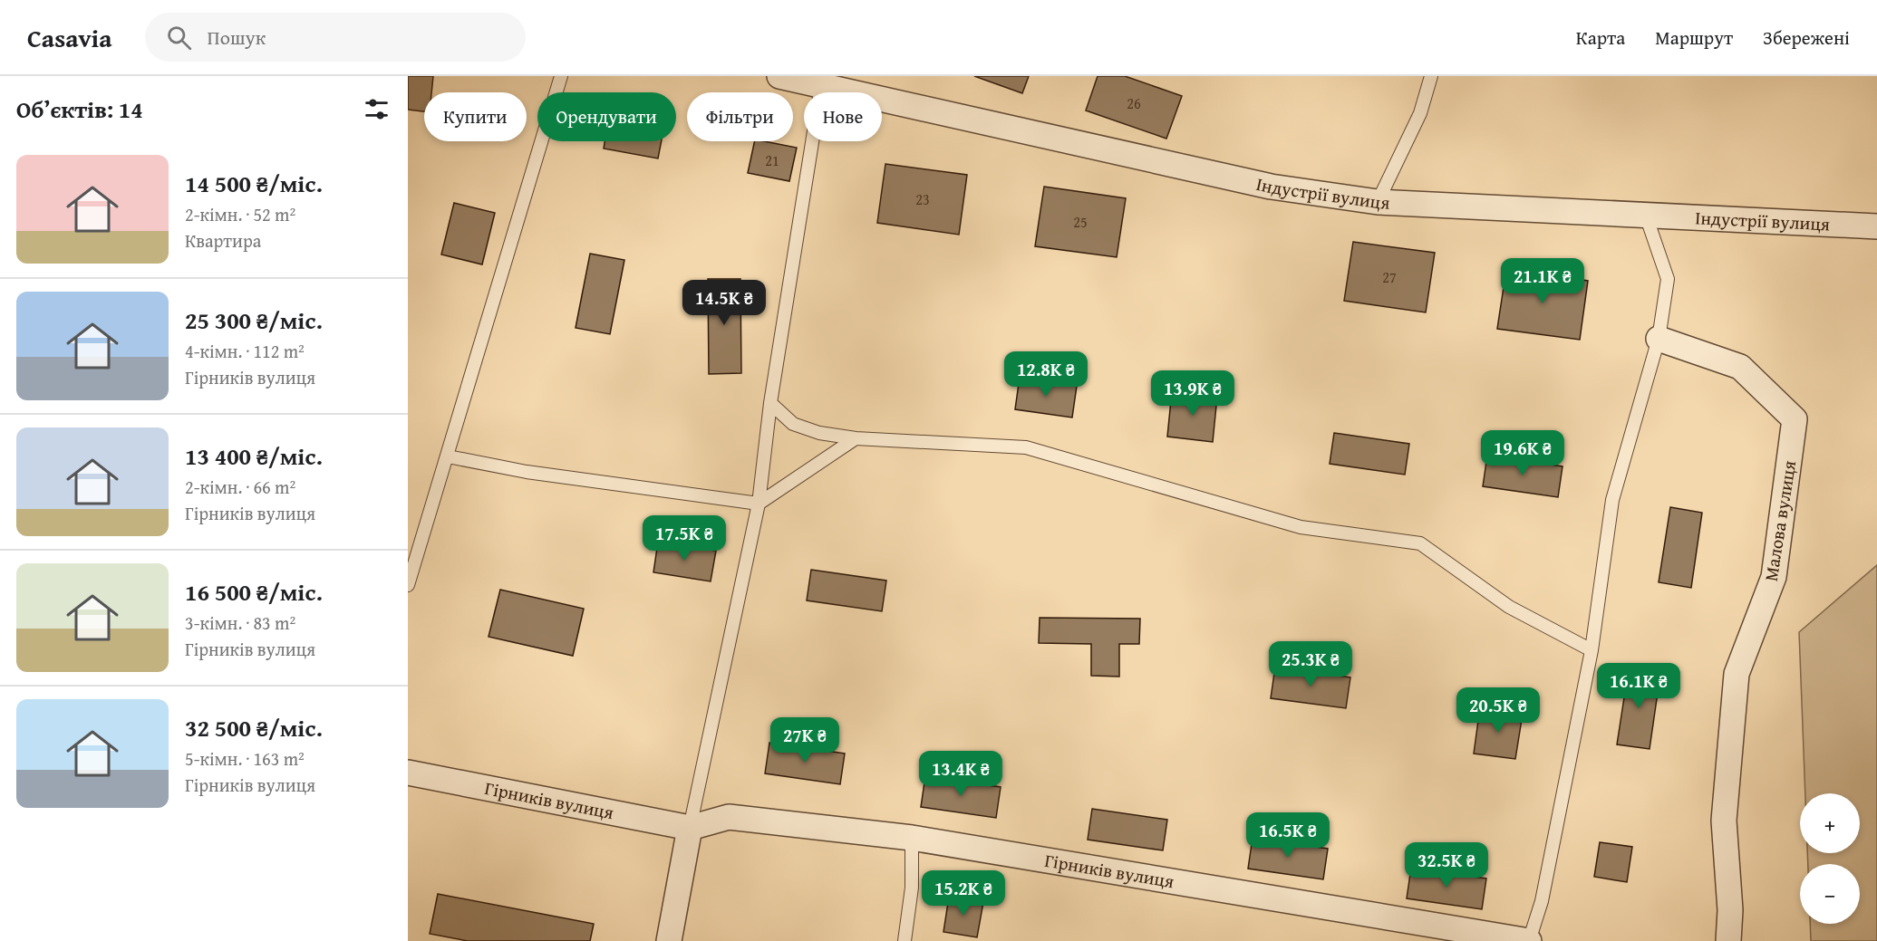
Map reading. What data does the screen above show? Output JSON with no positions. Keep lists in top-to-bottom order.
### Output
{
  "streets": {
    "street": ["Індустрії вулиця", "Малова вулиця", "Гірників вулиця"]
  },
  "house_numbers": [
    "26",
    "21",
    "23",
    "25",
    "27"
  ],
  "page": {
    "header": "Casavia",
    "search": "Пошук",
    "nav": ["Карта", "Маршрут", "Збережені"],
    "heading": "Об’єктів: 14",
    "chip": [
      "Купити",
      "Орендувати",
      "Фільтри",
      "Нове"
    ],
    "list": [
      {
        "name": "14 500 ₴/міс.",
        "note": "2-кімн. · 52 m² · Квартира"
      },
      {
        "name": "25 300 ₴/міс.",
        "note": "4-кімн. · 112 m² · Гірників вулиця"
      },
      {
        "name": "13 400 ₴/міс.",
        "note": "2-кімн. · 66 m² · Гірників вулиця"
      },
      {
        "name": "16 500 ₴/міс.",
        "note": "3-кімн. · 83 m² · Гірників вулиця"
      },
      {
        "name": "32 500 ₴/міс.",
        "note": "5-кімн. · 163 m² · Гірників вулиця"
      }
    ],
    "price": [
      "21.1K ₴",
      "14.5K ₴",
      "12.8K ₴",
      "13.9K ₴",
      "19.6K ₴",
      "17.5K ₴",
      "25.3K ₴",
      "16.1K ₴",
      "20.5K ₴",
      "27K ₴",
      "13.4K ₴",
      "16.5K ₴",
      "32.5K ₴",
      "15.2K ₴"
    ],
    "map_buttons": ["+", "−"]
  }
}
